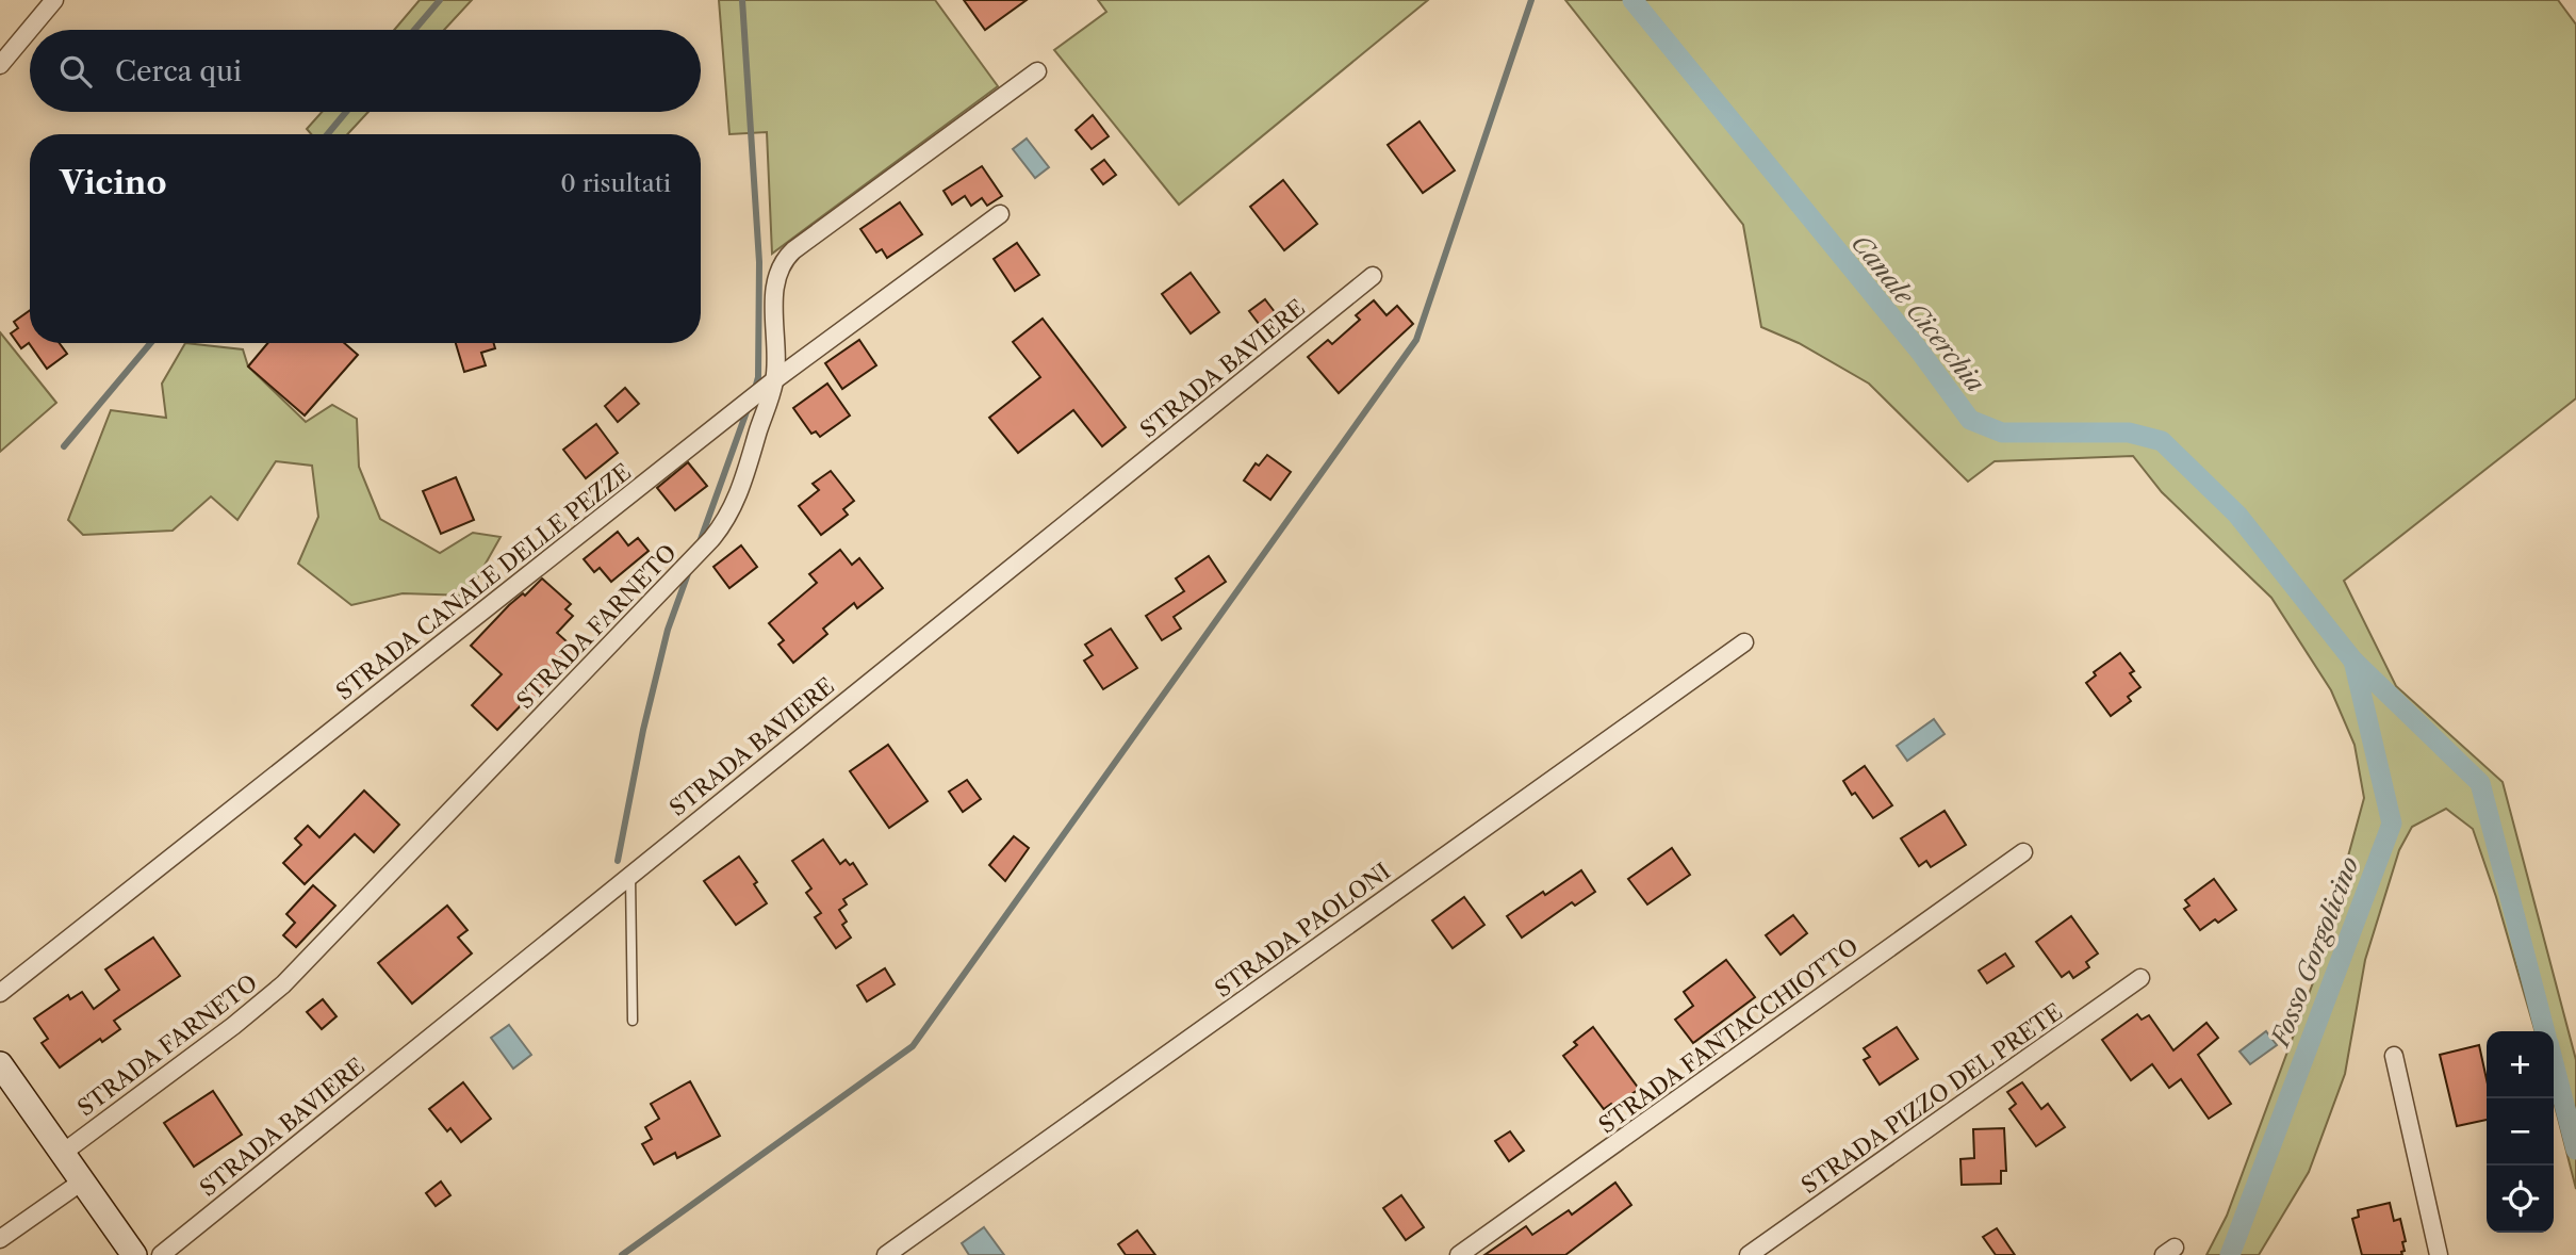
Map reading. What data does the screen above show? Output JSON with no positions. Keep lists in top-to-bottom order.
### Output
{
  "streets": {
    "street": [
      "STRADA BAVIERE",
      "STRADA CANALE DELLE PEZZE",
      "STRADA FARNETO",
      "STRADA PAOLONI",
      "STRADA FANTACCHIOTTO",
      "STRADA PIZZO DEL PRETE"
    ]
  },
  "crossings": [
    ["STRADA CANALE DELLE PEZZE", "STRADA FARNETO"]
  ],
  "water": ["Canale Cicerchia", "Fosso Gorgolicino"],
  "page": {
    "search": "Cerca qui",
    "heading": ["Vicino", "0 risultati"],
    "map_buttons": ["+", "−"]
  }
}
